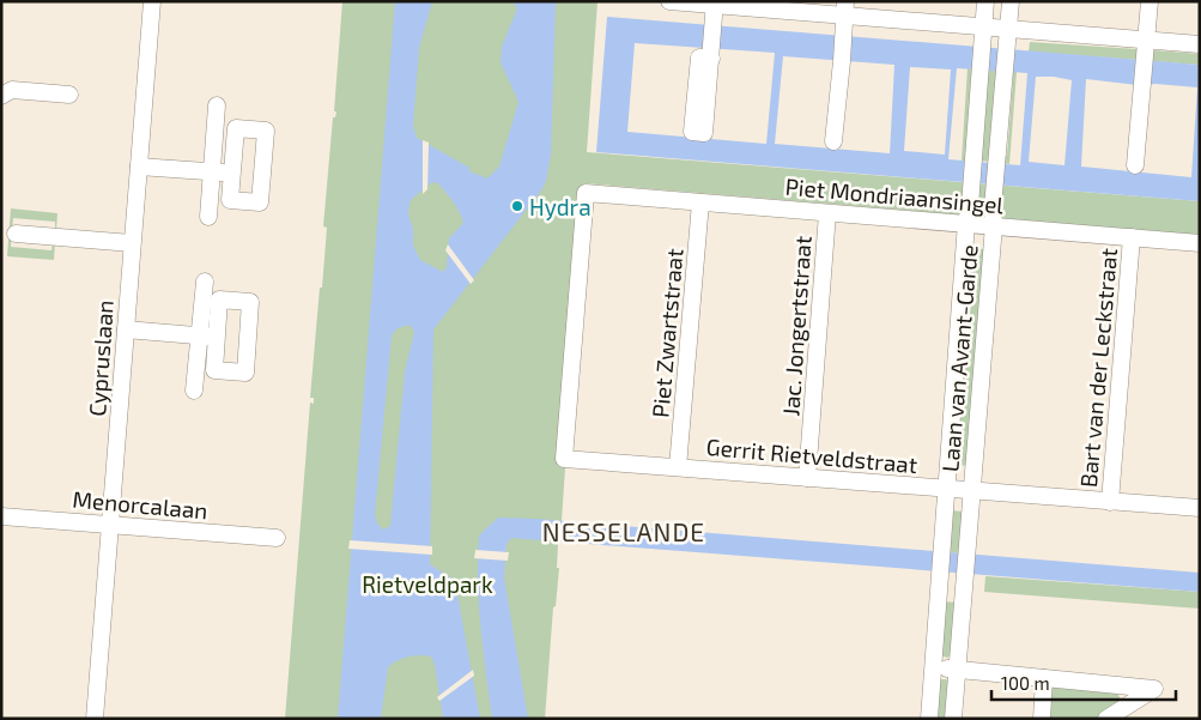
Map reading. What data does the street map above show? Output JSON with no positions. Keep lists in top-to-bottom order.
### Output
{
  "streets": {
    "street": [
      "Piet Mondriaansingel",
      "Jac. Jongertstraat",
      "Piet Zwartstraat",
      "Cypruslaan",
      "Laan van Avant-Garde",
      "Bart van der Leckstraat",
      "Gerrit Rietveldstraat",
      "Menorcalaan"
    ]
  },
  "crossings": [
    ["Piet Mondriaansingel", "Jac. Jongertstraat"],
    ["Piet Mondriaansingel", "Piet Zwartstraat"],
    ["Piet Mondriaansingel", "Laan van Avant-Garde"],
    ["Piet Mondriaansingel", "Bart van der Leckstraat"],
    ["Piet Mondriaansingel", "Gerrit Rietveldstraat"],
    ["Jac. Jongertstraat", "Gerrit Rietveldstraat"],
    ["Piet Zwartstraat", "Gerrit Rietveldstraat"],
    ["Cypruslaan", "Menorcalaan"],
    ["Laan van Avant-Garde", "Gerrit Rietveldstraat"],
    ["Bart van der Leckstraat", "Gerrit Rietveldstraat"]
  ],
  "districts": ["NESSELANDE"],
  "parks": ["Rietveldpark"],
  "places": ["Hydra"],
  "scale_bar": "100 m"
}
